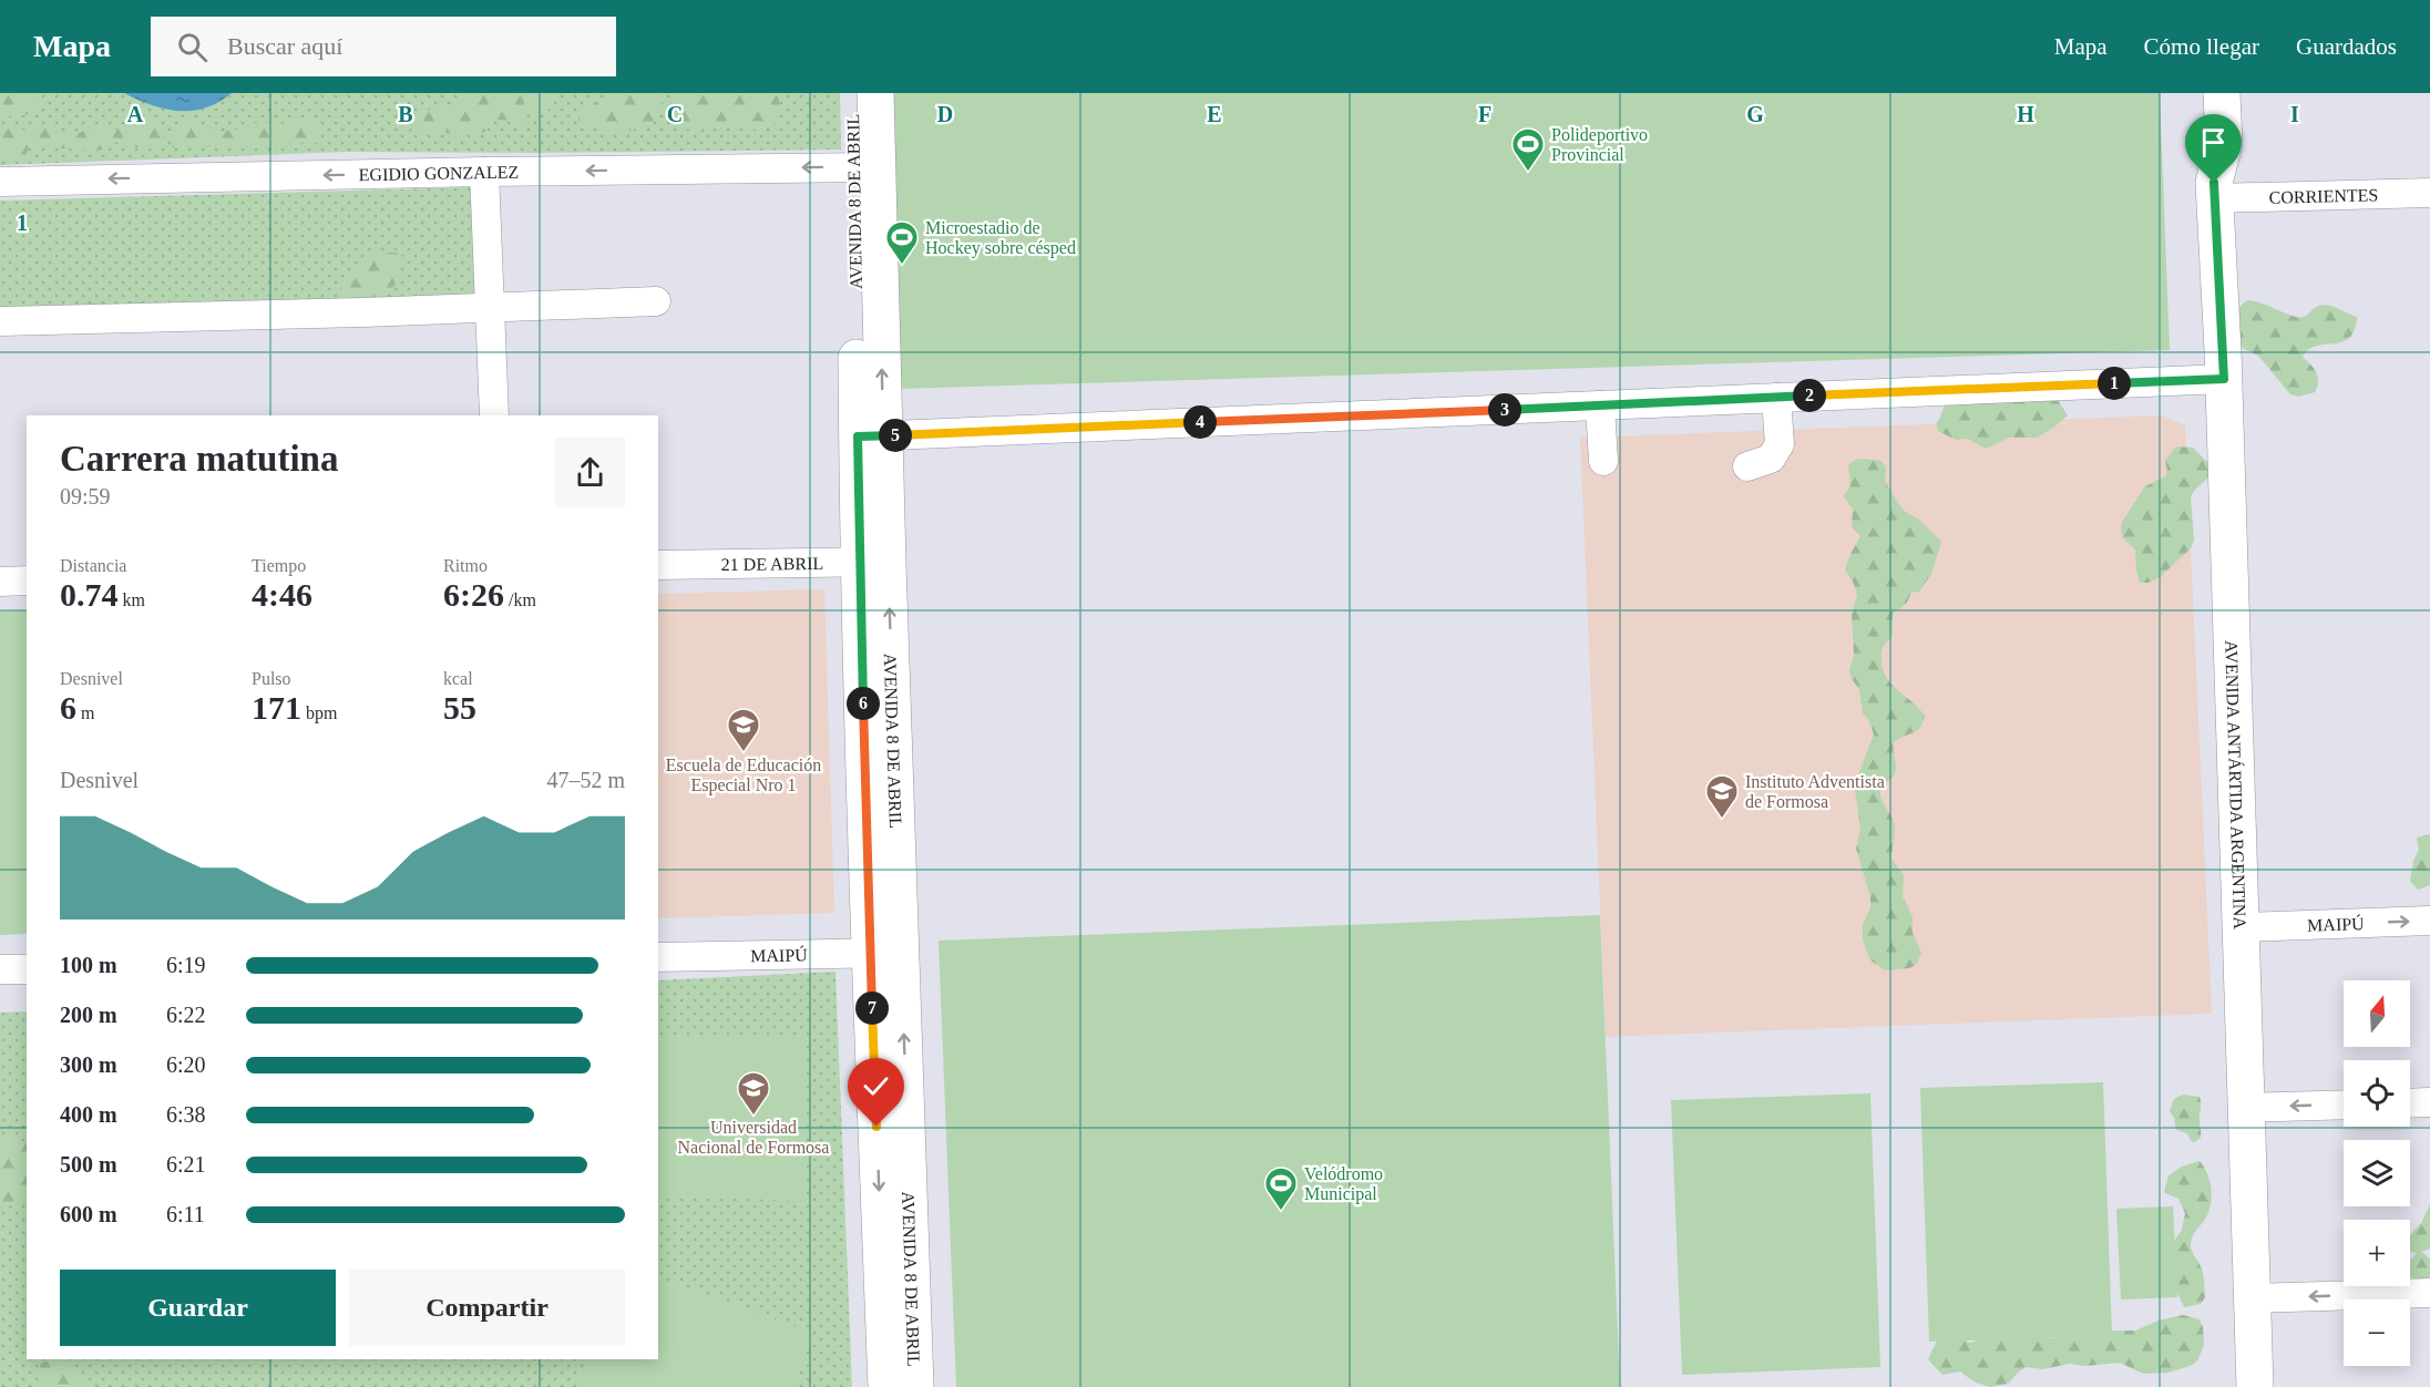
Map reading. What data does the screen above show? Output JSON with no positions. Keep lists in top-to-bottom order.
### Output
{
  "streets": {
    "main road": ["AVENIDA 8 DE ABRIL", "AVENIDA ANTÁRTIDA ARGENTINA"],
    "street": [
      "EGIDIO GONZALEZ",
      "CORRIENTES",
      "21 DE ABRIL",
      "MAIPÚ"
    ]
  },
  "crossings": [
    ["EGIDIO GONZALEZ", "AVENIDA 8 DE ABRIL"],
    ["CORRIENTES", "AVENIDA ANTÁRTIDA ARGENTINA"],
    ["AVENIDA 8 DE ABRIL", "21 DE ABRIL"],
    ["AVENIDA 8 DE ABRIL", "MAIPÚ"],
    ["AVENIDA ANTÁRTIDA ARGENTINA", "MAIPÚ"]
  ],
  "places": {
    "sports": ["Polideportivo Provincial", "Microestadio de Hockey sobre césped", "Velódromo Municipal"],
    "school or university": ["Escuela de Educación Especial Nro 1", "Instituto Adventista de Formosa", "Universidad Nacional de Formosa"]
  },
  "north": "top",
  "page": {
    "header": "Mapa",
    "search": "Buscar aquí",
    "nav": ["Mapa", "Cómo llegar", "Guardados"],
    "pins": [
      "1",
      "2",
      "3",
      "4",
      "5",
      "6",
      "7"
    ],
    "heading": ["Carrera matutina", "09:59"],
    "stats": [
      ["Distancia", "0.74 km"],
      ["Tiempo", "4:46"],
      ["Ritmo", "6:26 /km"],
      ["Desnivel", "6 m"],
      ["Pulso", "171 bpm"],
      ["kcal", "55"]
    ],
    "chart": ["Desnivel", "47–52 m"],
    "list": [
      {
        "name": "100 m",
        "note": "6:19"
      },
      {
        "name": "200 m",
        "note": "6:22"
      },
      {
        "name": "300 m",
        "note": "6:20"
      },
      {
        "name": "400 m",
        "note": "6:38"
      },
      {
        "name": "500 m",
        "note": "6:21"
      },
      {
        "name": "600 m",
        "note": "6:11"
      }
    ],
    "map_buttons": ["+", "−"],
    "buttons": ["Guardar", "Compartir"]
  },
  "grid": {
    "columns": [
      "A",
      "B",
      "C",
      "D",
      "E",
      "F",
      "G",
      "H",
      "I"
    ],
    "rows": ["1"]
  }
}
